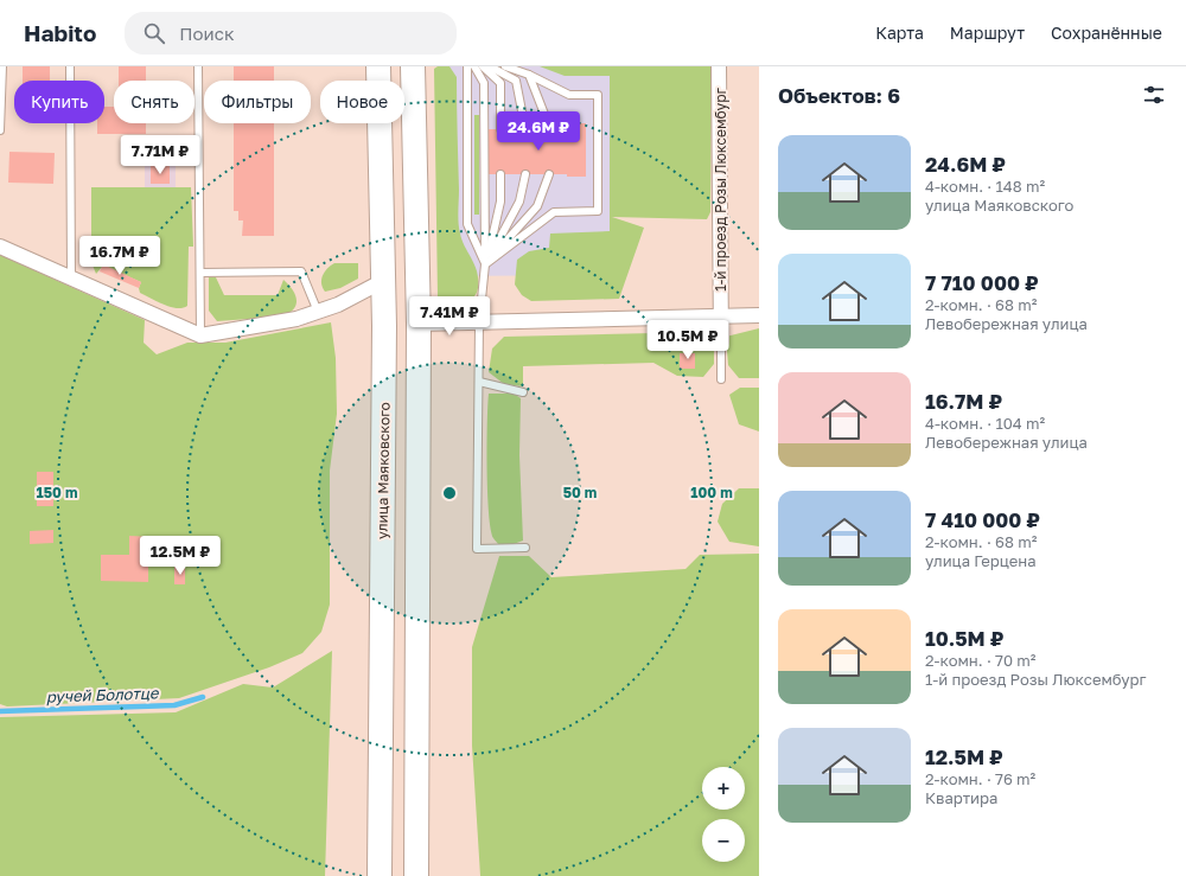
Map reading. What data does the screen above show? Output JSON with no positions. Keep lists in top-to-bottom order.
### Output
{
  "streets": {
    "main road": ["улица Маяковского"],
    "street": ["1-й проезд Розы Люксембург"]
  },
  "water": ["ручей Болотце"],
  "page": {
    "header": "Habito",
    "search": "Поиск",
    "nav": ["Карта", "Маршрут", "Сохранённые"],
    "heading": "Объектов: 6",
    "chip": [
      "Купить",
      "Снять",
      "Фильтры",
      "Новое"
    ],
    "price": [
      "24.6M ₽",
      "7.71M ₽",
      "16.7M ₽",
      "7.41M ₽",
      "10.5M ₽",
      "12.5M ₽"
    ],
    "list": [
      {
        "name": "24.6M ₽",
        "note": "4-комн. · 148 m² · улица Маяковского"
      },
      {
        "name": "7 710 000 ₽",
        "note": "2-комн. · 68 m² · Левобережная улица"
      },
      {
        "name": "16.7M ₽",
        "note": "4-комн. · 104 m² · Левобережная улица"
      },
      {
        "name": "7 410 000 ₽",
        "note": "2-комн. · 68 m² · улица Герцена"
      },
      {
        "name": "10.5M ₽",
        "note": "2-комн. · 70 m² · 1-й проезд Розы Люксембург"
      },
      {
        "name": "12.5M ₽",
        "note": "2-комн. · 76 m² · Квартира"
      }
    ],
    "map_buttons": ["+", "−"]
  },
  "rings": ["50 m", "100 m", "150 m"]
}
